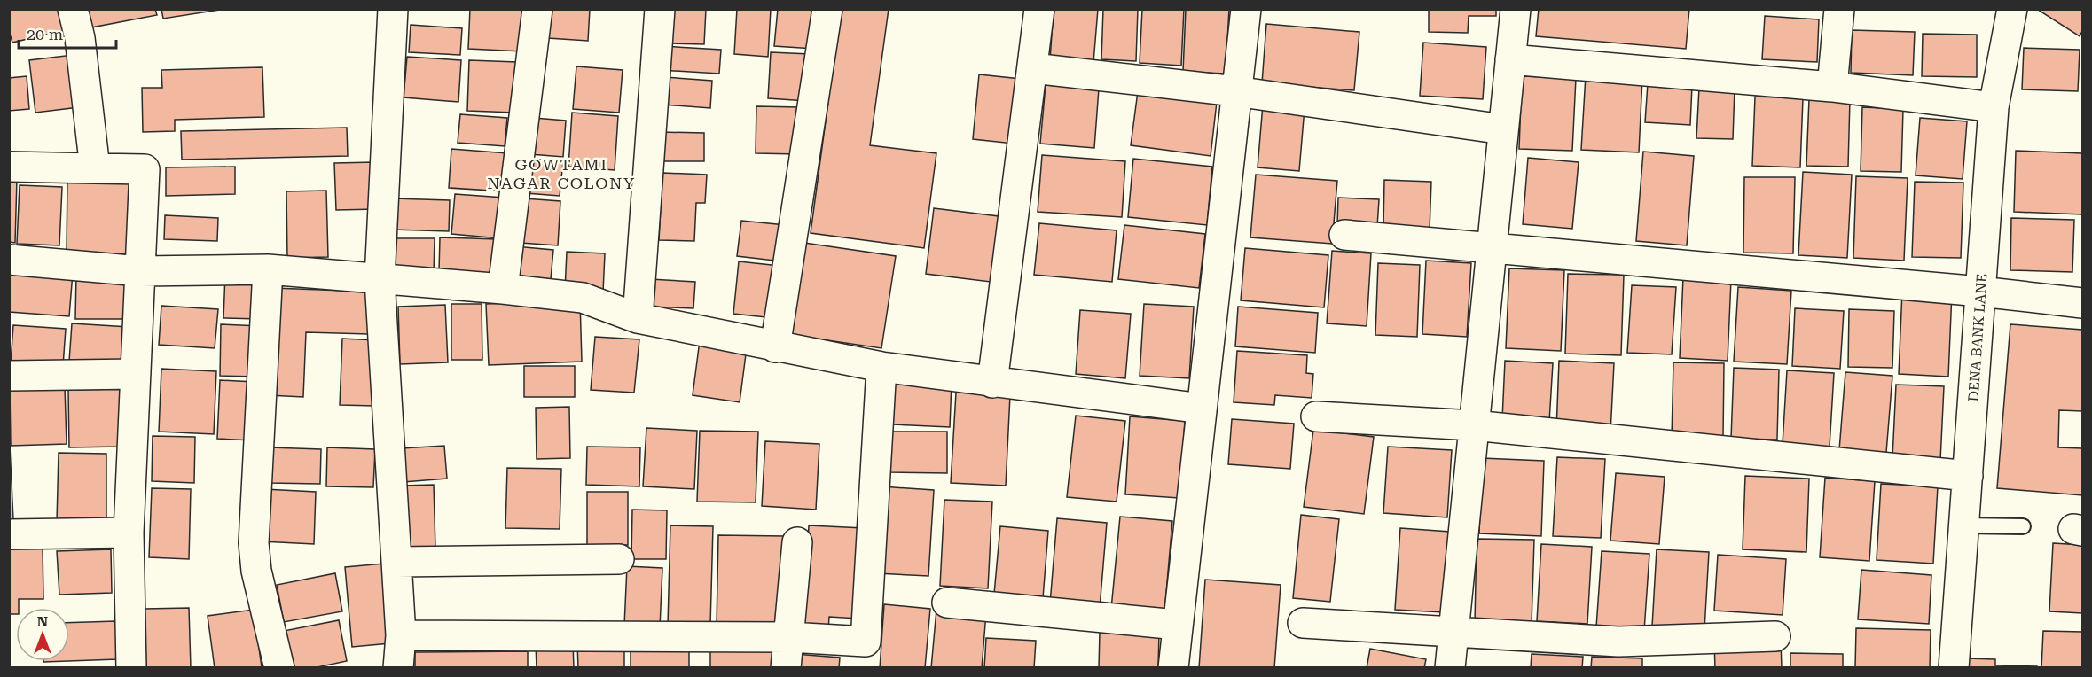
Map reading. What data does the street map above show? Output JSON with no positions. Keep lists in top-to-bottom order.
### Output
{
  "streets": {
    "street": ["DENA BANK LANE"]
  },
  "districts": ["GOWTAMI NAGAR COLONY"],
  "scale_bar": "20 m",
  "north": "top"
}
